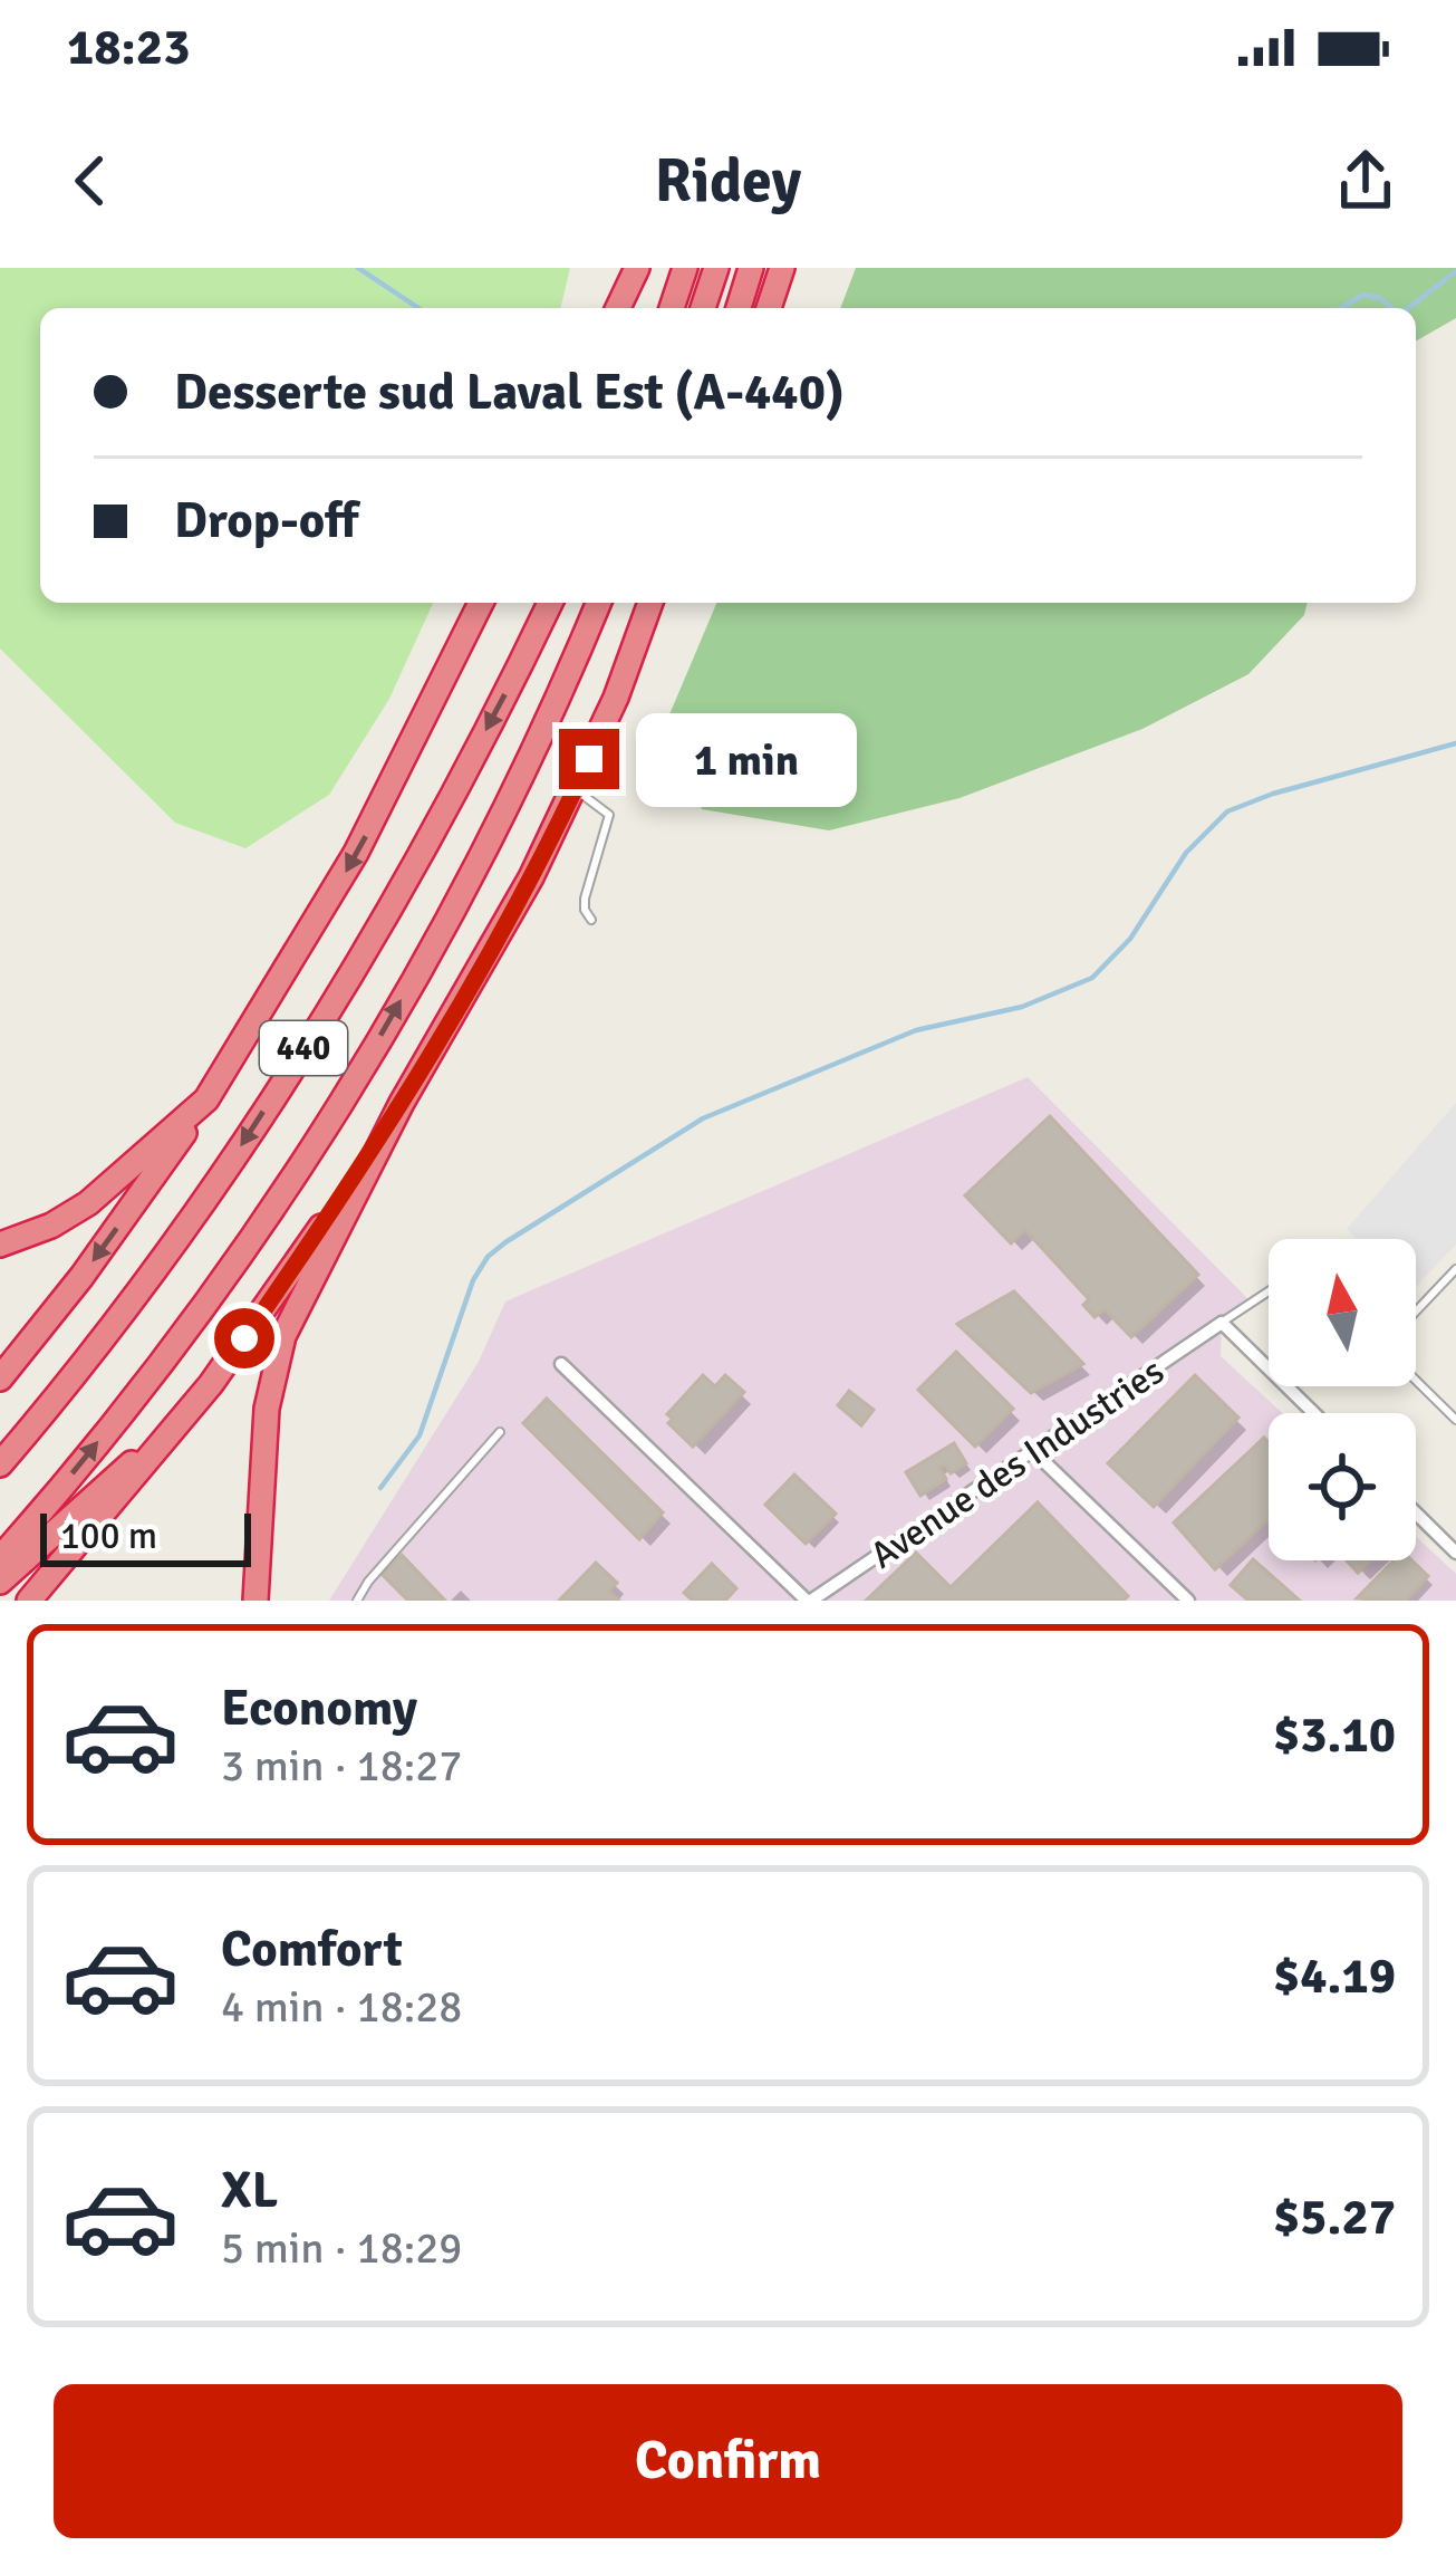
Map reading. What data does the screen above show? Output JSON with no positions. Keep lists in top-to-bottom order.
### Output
{
  "streets": {
    "highway": ["440"],
    "street": ["Avenue des Industries"]
  },
  "scale_bar": "100 m",
  "north": "top",
  "page": {
    "status": "18:23",
    "header": "Ridey",
    "banner": ["Desserte sud Laval Est (A-440)", "Drop-off"],
    "bubble": "1 min",
    "scale": "100 m",
    "list": [
      {
        "name": "Economy",
        "note": "3 min · 18:27",
        "value": "$3.10"
      },
      {
        "name": "Comfort",
        "note": "4 min · 18:28",
        "value": "$4.19"
      },
      {
        "name": "XL",
        "note": "5 min · 18:29",
        "value": "$5.27"
      }
    ],
    "buttons": "Confirm"
  }
}
